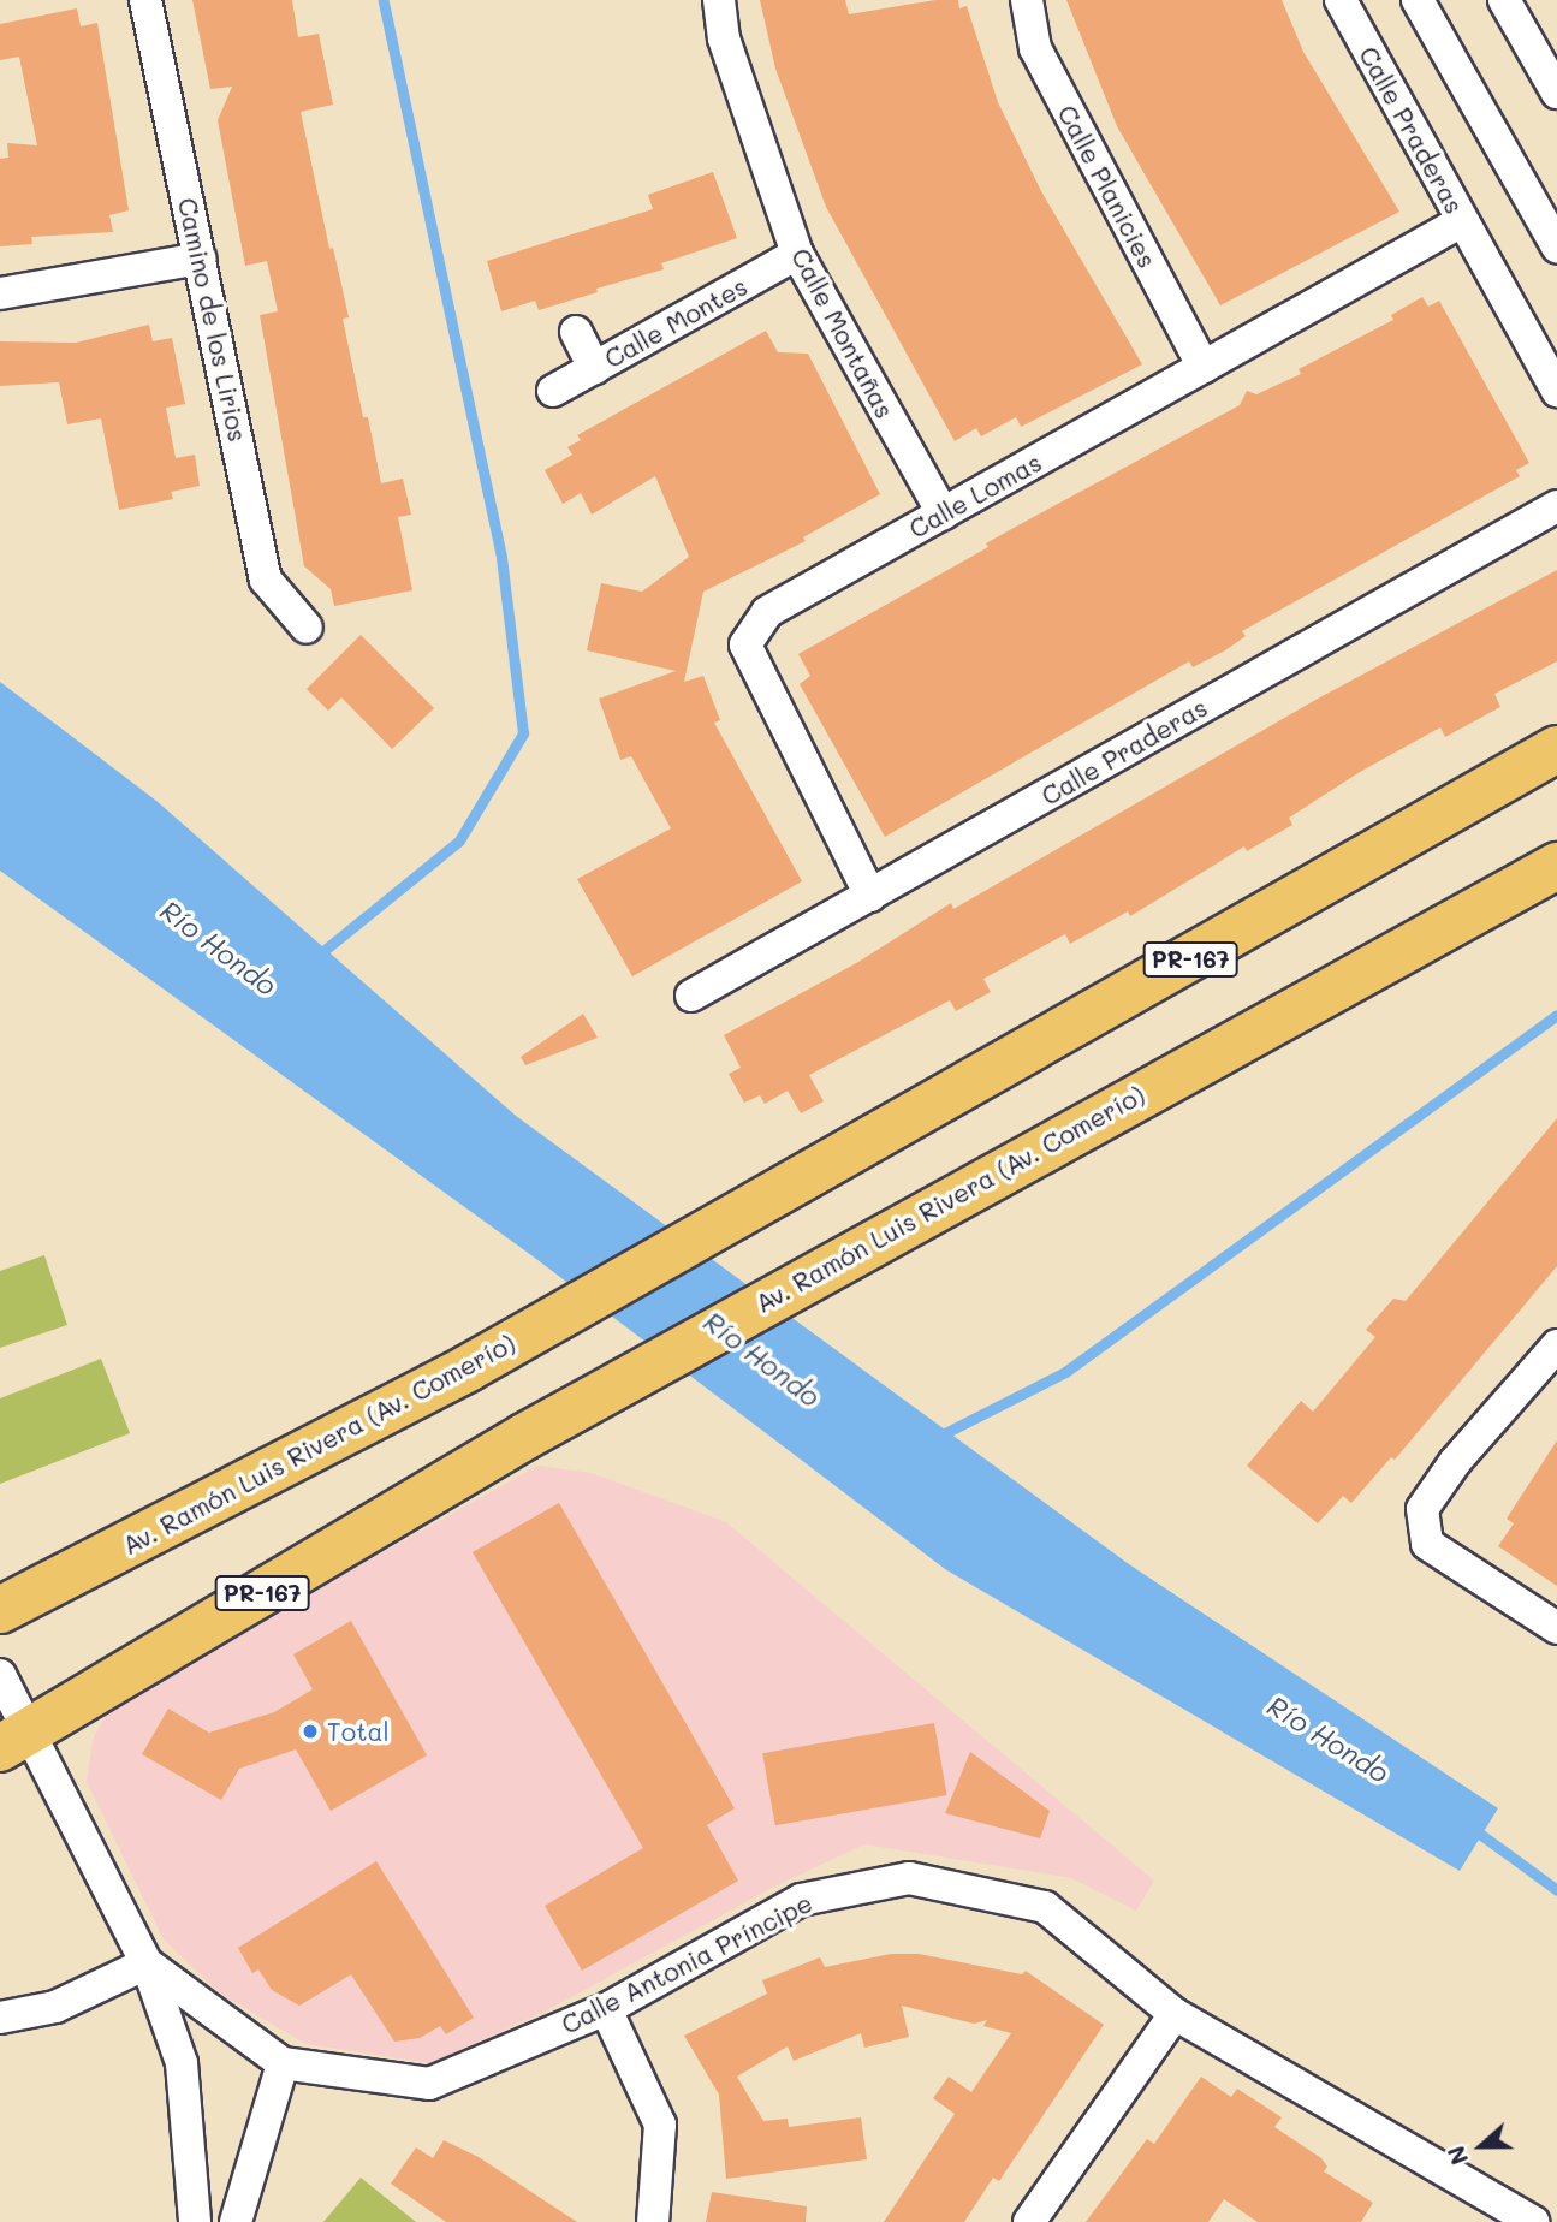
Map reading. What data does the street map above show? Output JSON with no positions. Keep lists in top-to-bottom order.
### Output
{
  "streets": {
    "main road": ["PR-167", "Av. Ramón Luis Rivera (Av. Comerío)"],
    "street": [
      "Calle Praderas",
      "Calle Planicies",
      "Camino de los Lirios",
      "Calle Montes",
      "Calle Montañas",
      "Calle Lomas",
      "Calle Antonia Príncipe"
    ]
  },
  "crossings": [
    ["Calle Praderas", "Calle Lomas"],
    ["Calle Planicies", "Calle Lomas"],
    ["Calle Montes", "Calle Montañas"],
    ["Calle Montañas", "Calle Lomas"],
    ["Av. Ramón Luis Rivera (Av. Comerío)", "Calle Antonia Príncipe"]
  ],
  "water": ["Río Hondo"],
  "places": ["Total"],
  "north": "left"
}
